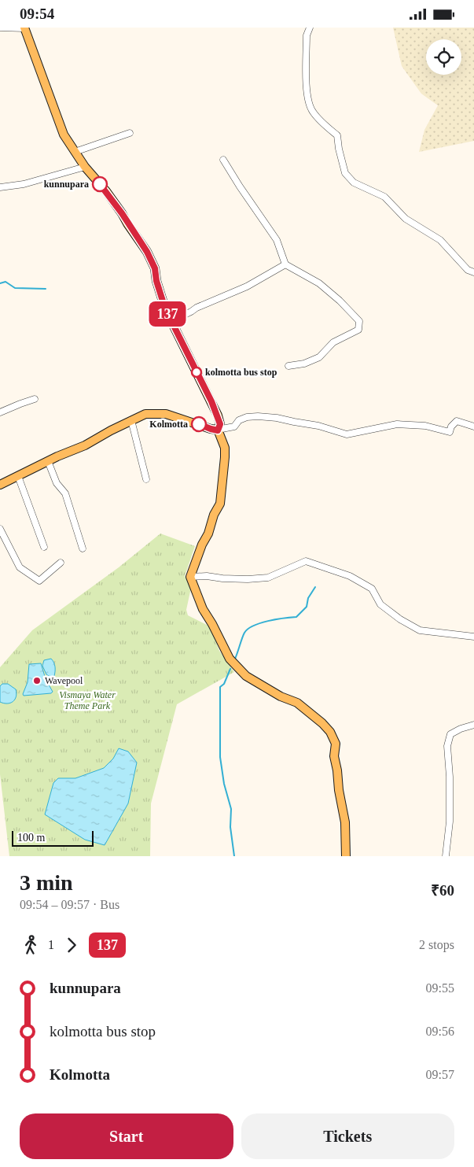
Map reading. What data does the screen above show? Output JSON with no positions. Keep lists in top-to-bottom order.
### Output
{
  "parks": ["Vismaya Water Theme Park"],
  "places": [
    "kunnupara",
    "kolmotta bus stop",
    "Kolmotta",
    "Wavepool"
  ],
  "lines": ["bus line 137"],
  "scale_bar": "100 m",
  "page": {
    "status": "09:54",
    "on_map": "137",
    "scale": "100 m",
    "heading": ["3 min", "09:54 – 09:57 · Bus", "₹60"],
    "legs": ["1", "137", "2 stops"],
    "list": [
      {
        "name": "kunnupara",
        "value": "09:55"
      },
      {
        "name": "kolmotta bus stop",
        "value": "09:56"
      },
      {
        "name": "Kolmotta",
        "value": "09:57"
      }
    ],
    "buttons": ["Start", "Tickets"]
  }
}
